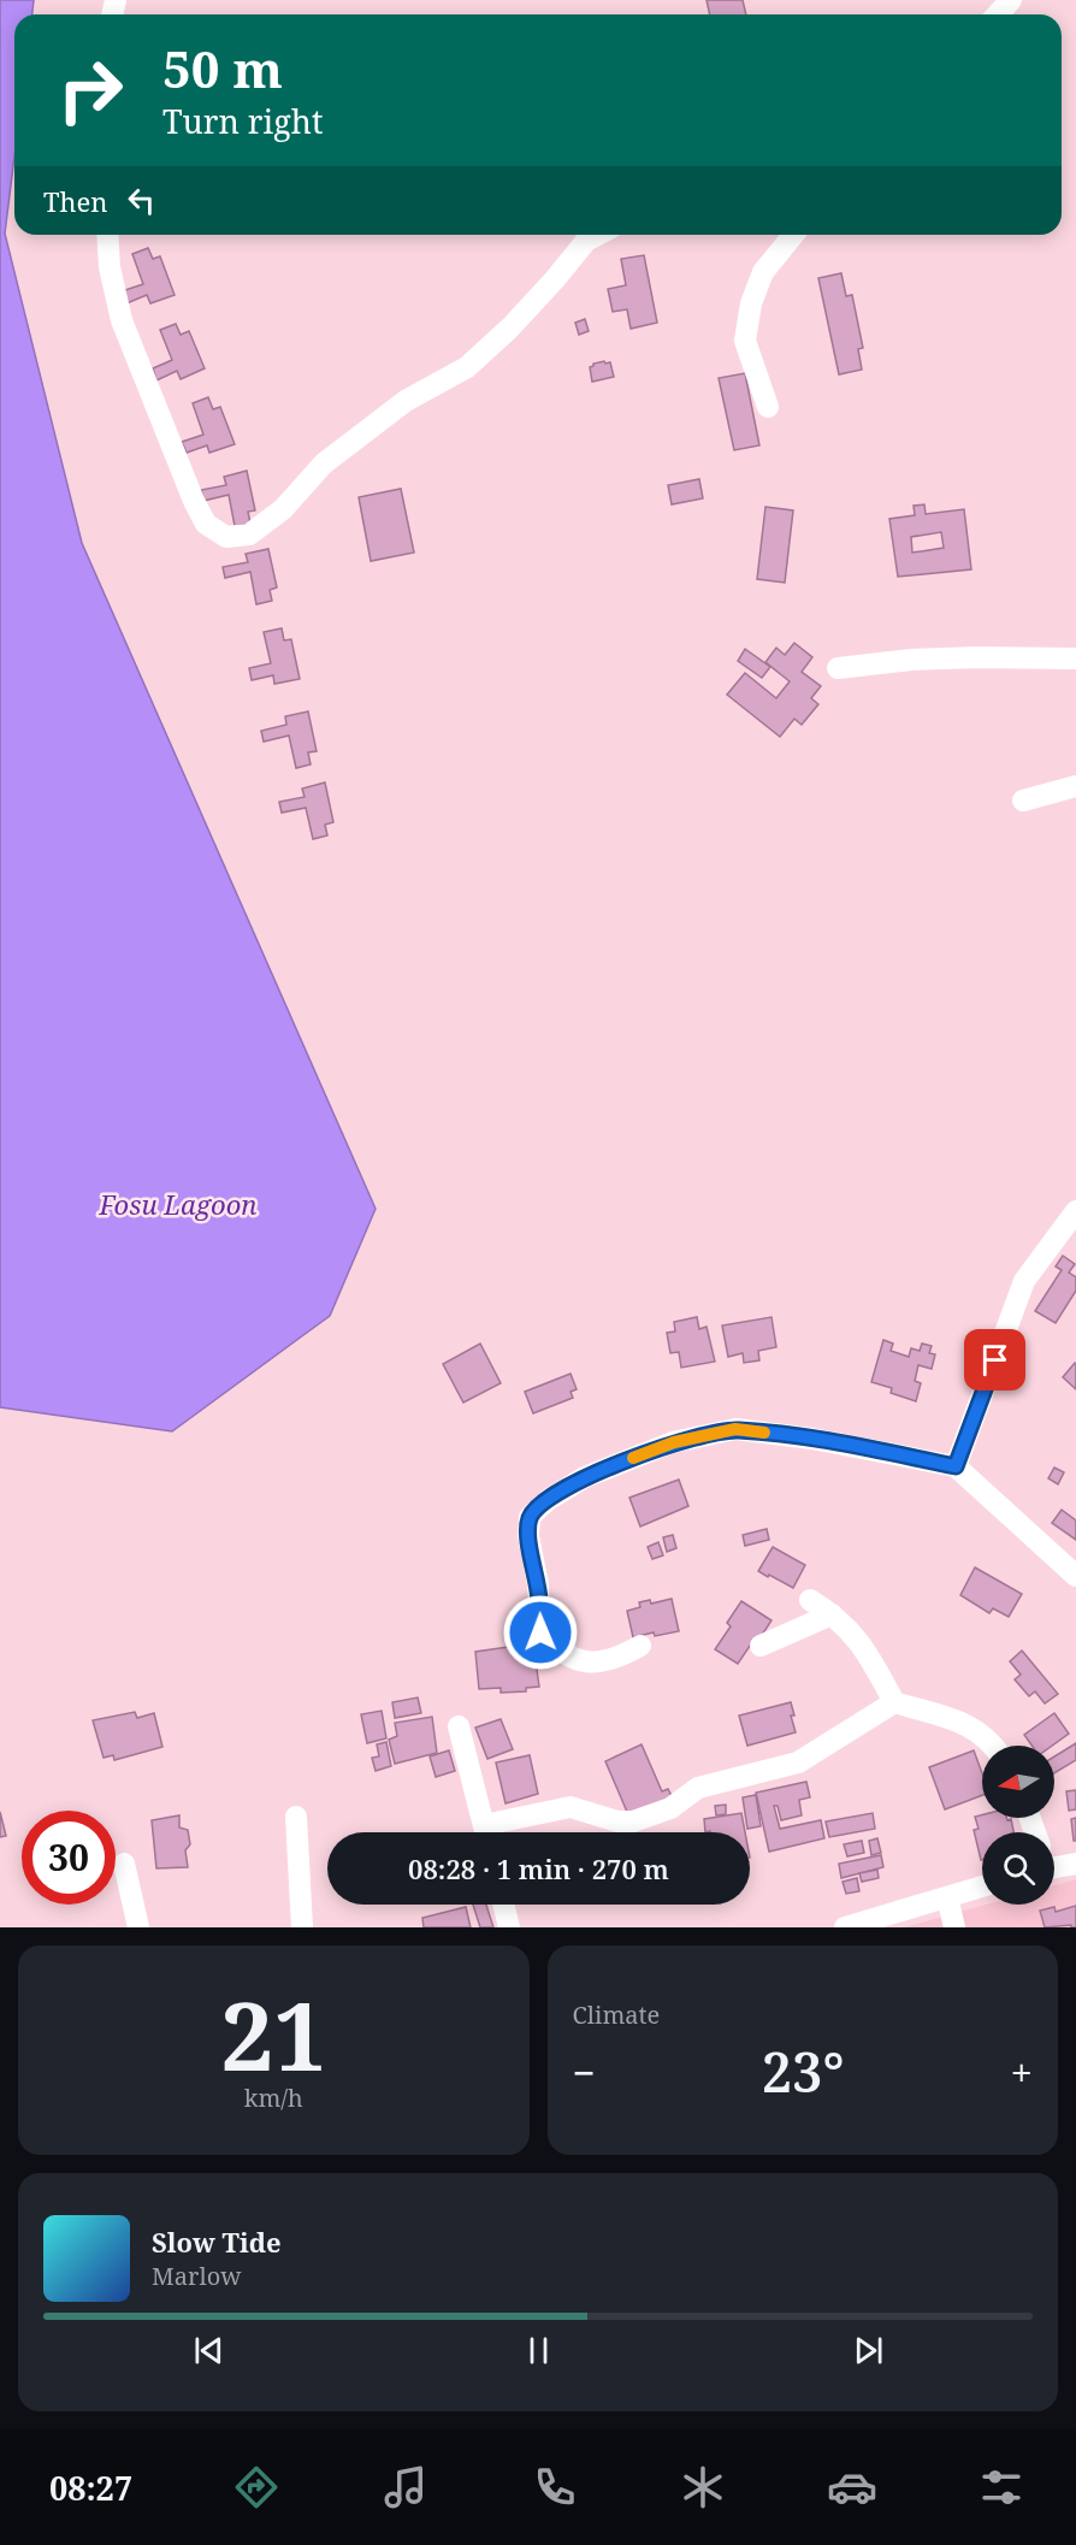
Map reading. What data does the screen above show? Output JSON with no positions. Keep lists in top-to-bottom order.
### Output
{
  "water": ["Fosu Lagoon"],
  "north": "left",
  "page": {
    "turn": ["50 m", "Turn right"],
    "then": "Then",
    "limit": "30",
    "trip": "08:28 · 1 min · 270 m",
    "tile": [
      ["21", "km/h"],
      "Climate"
    ],
    "heat": ["−", "23°", "+"],
    "song": ["Slow Tide", "Marlow"],
    "tabs": "08:27"
  }
}
